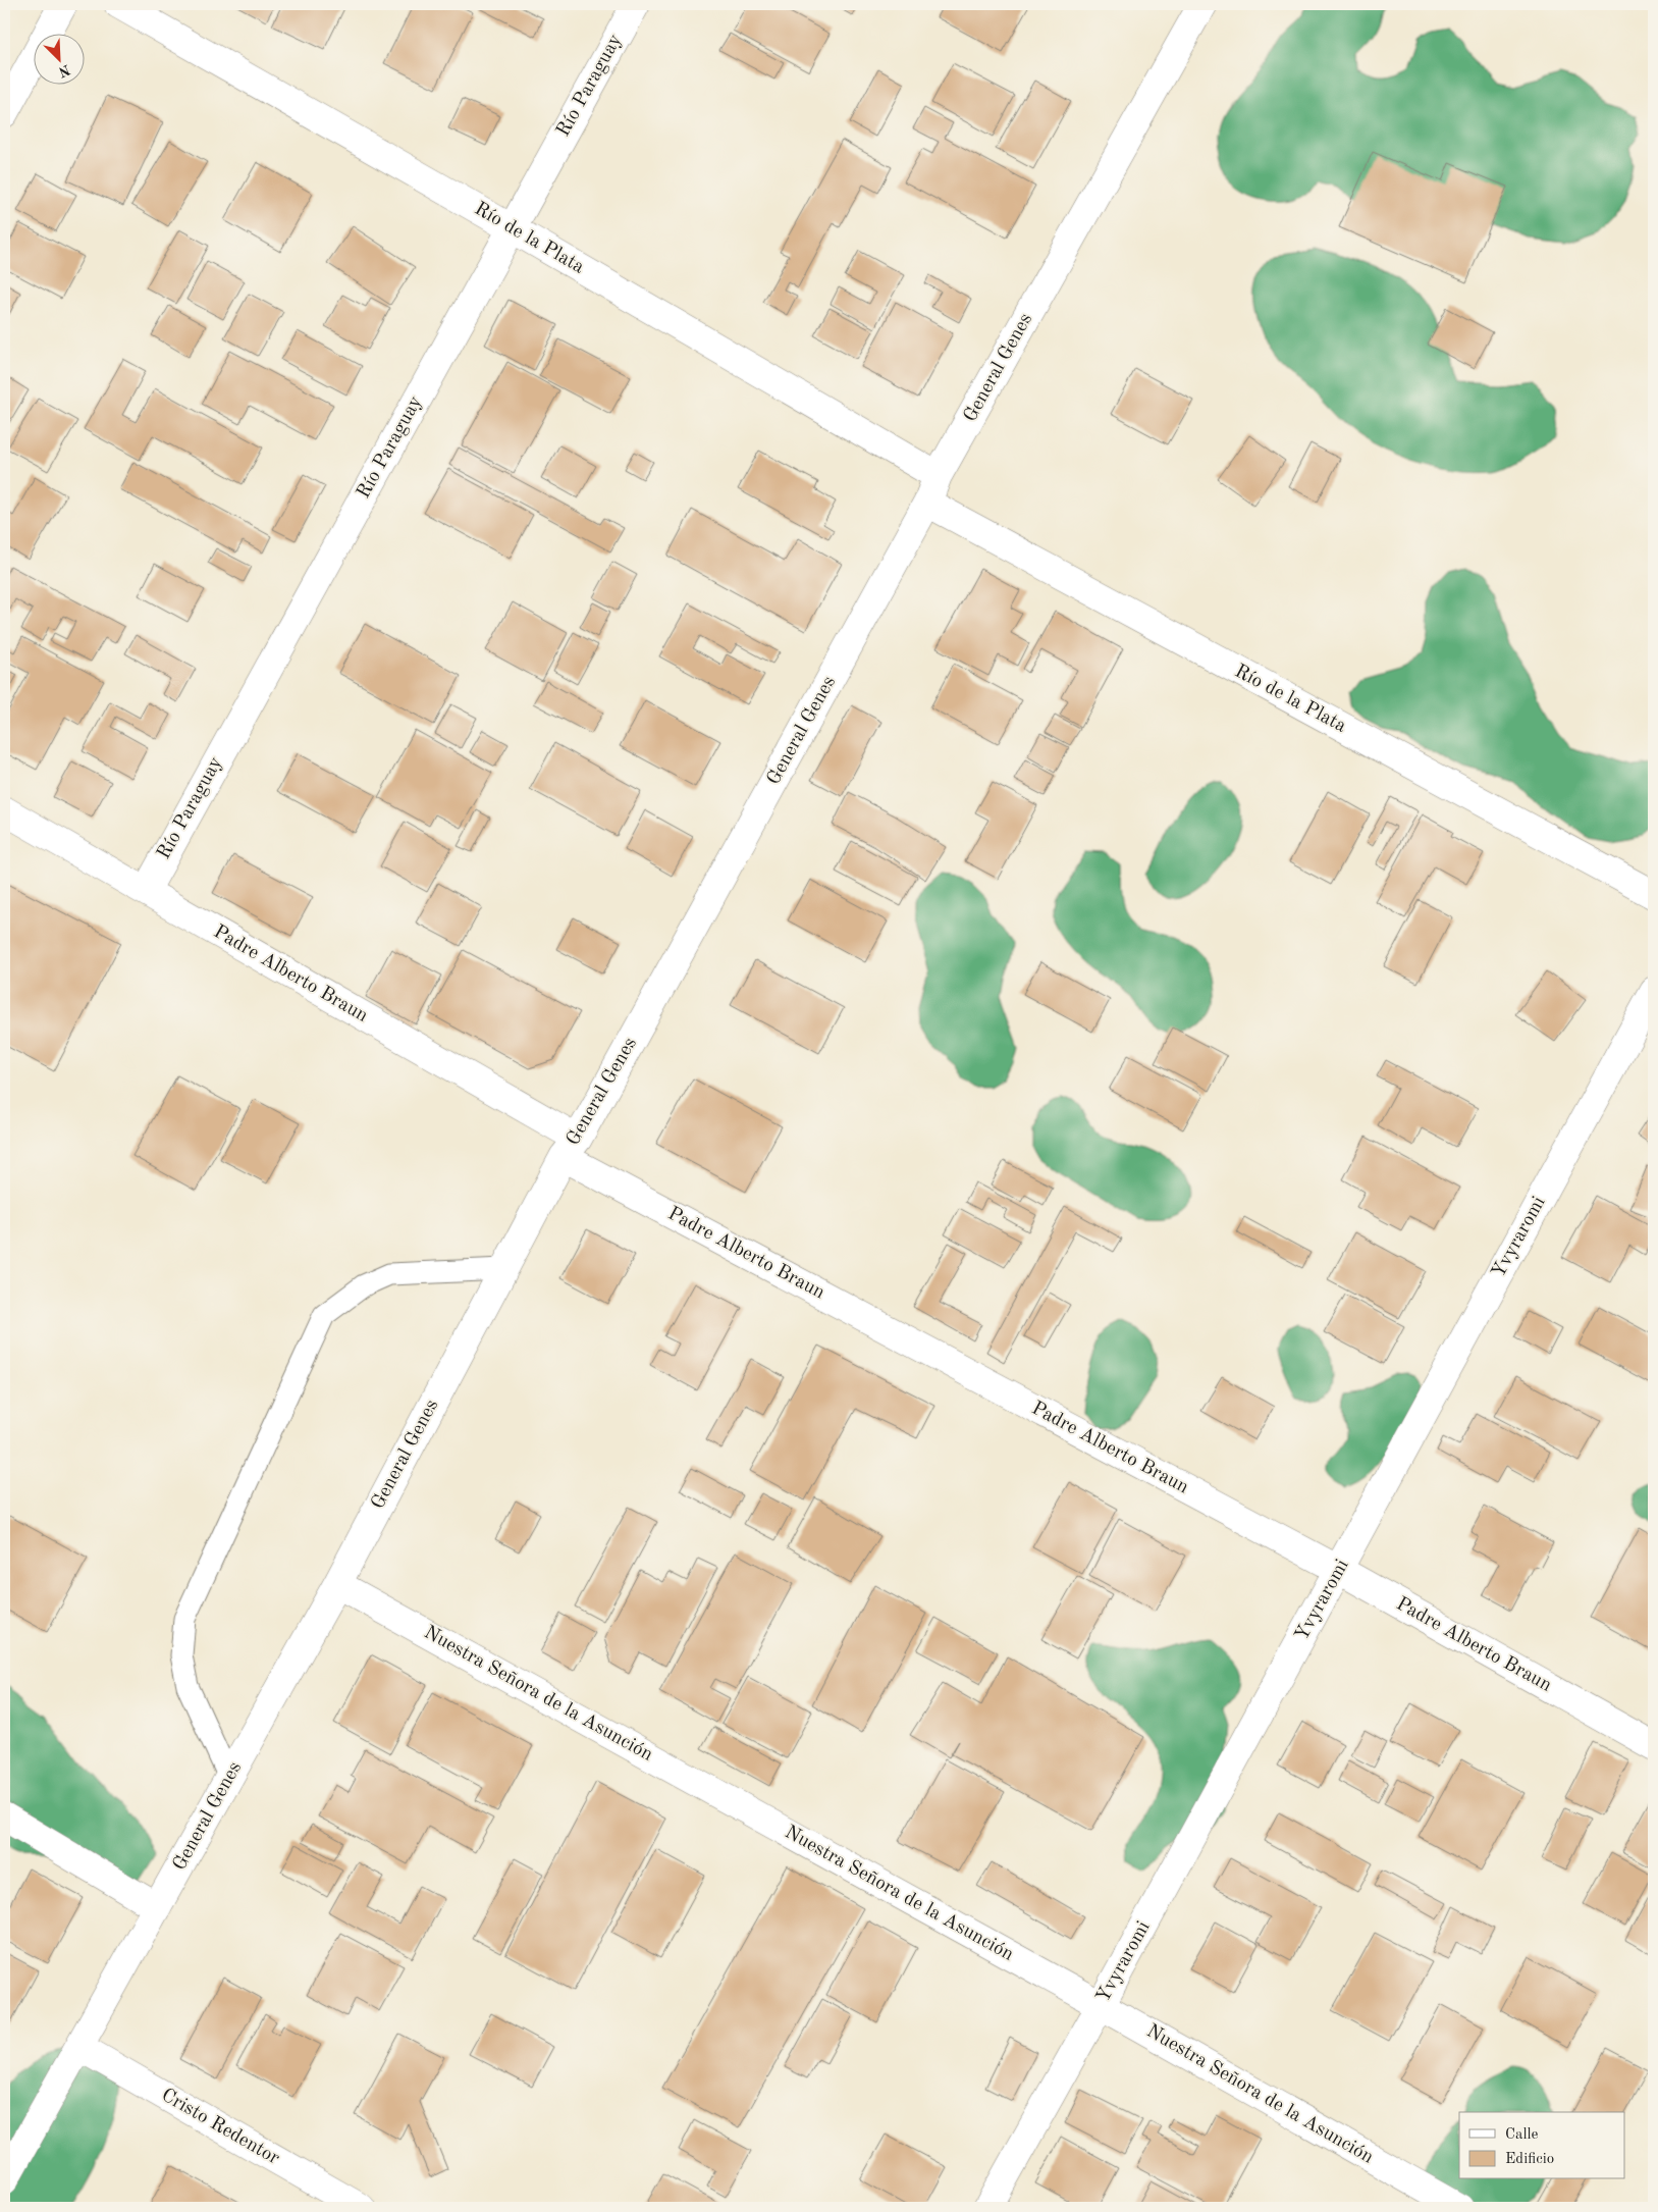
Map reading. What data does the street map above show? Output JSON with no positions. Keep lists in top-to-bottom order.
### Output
{
  "streets": {
    "street": [
      "Río Paraguay",
      "Río de la Plata",
      "General Genes",
      "Padre Alberto Braun",
      "Yvyraromi",
      "Nuestra Señora de la Asunción",
      "Cristo Redentor"
    ]
  },
  "crossings": [
    ["Río Paraguay", "Río de la Plata"],
    ["Río Paraguay", "Padre Alberto Braun"],
    ["Río de la Plata", "General Genes"],
    ["General Genes", "Padre Alberto Braun"],
    ["General Genes", "Nuestra Señora de la Asunción"],
    ["General Genes", "Cristo Redentor"],
    ["Padre Alberto Braun", "Yvyraromi"],
    ["Yvyraromi", "Nuestra Señora de la Asunción"]
  ],
  "legend": ["Calle", "Edificio"],
  "north": "bottom right"
}
